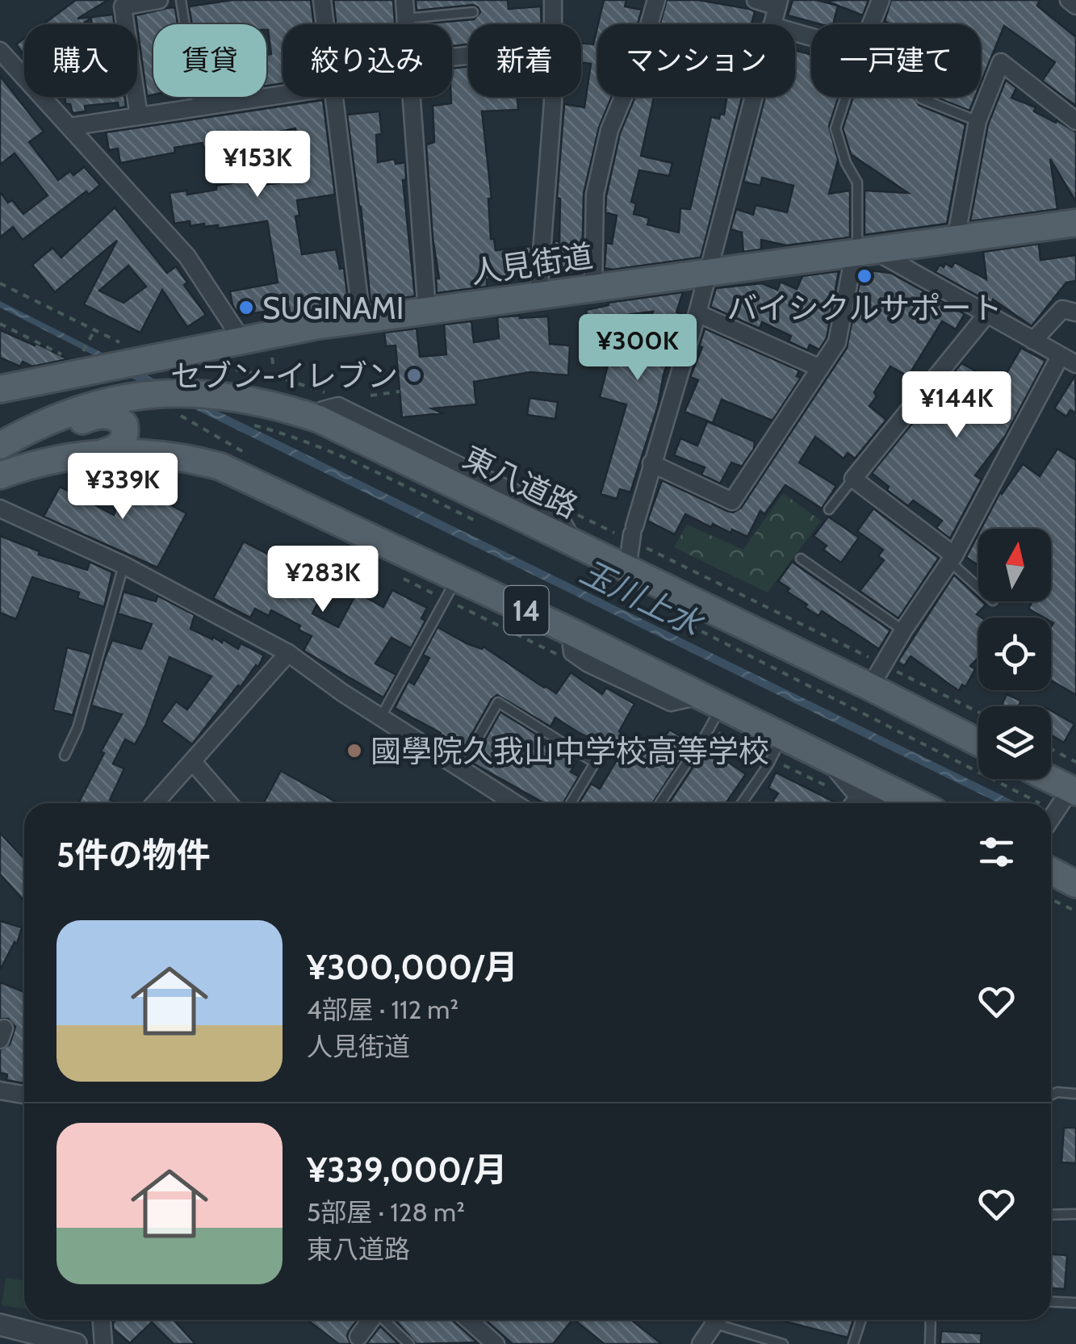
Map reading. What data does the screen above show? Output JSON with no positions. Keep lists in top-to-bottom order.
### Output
{
  "streets": {
    "main road": ["人見街道", "東八道路", "14"]
  },
  "water": ["玉川上水"],
  "places": [
    "バイシクルサポート",
    "SUGINAMI",
    "セブン-イレブン",
    "國學院久我山中学校高等学校"
  ],
  "north": "top",
  "page": {
    "chip": [
      "購入",
      "賃貸",
      "絞り込み",
      "新着",
      "マンション",
      "一戸建て"
    ],
    "price": [
      "¥153K",
      "¥300K",
      "¥144K",
      "¥339K",
      "¥283K"
    ],
    "heading": "5件の物件",
    "list": [
      {
        "name": "¥300,000/月",
        "note": "4部屋 · 112 m² · 人見街道"
      },
      {
        "name": "¥339,000/月",
        "note": "5部屋 · 128 m² · 東八道路"
      }
    ]
  }
}
